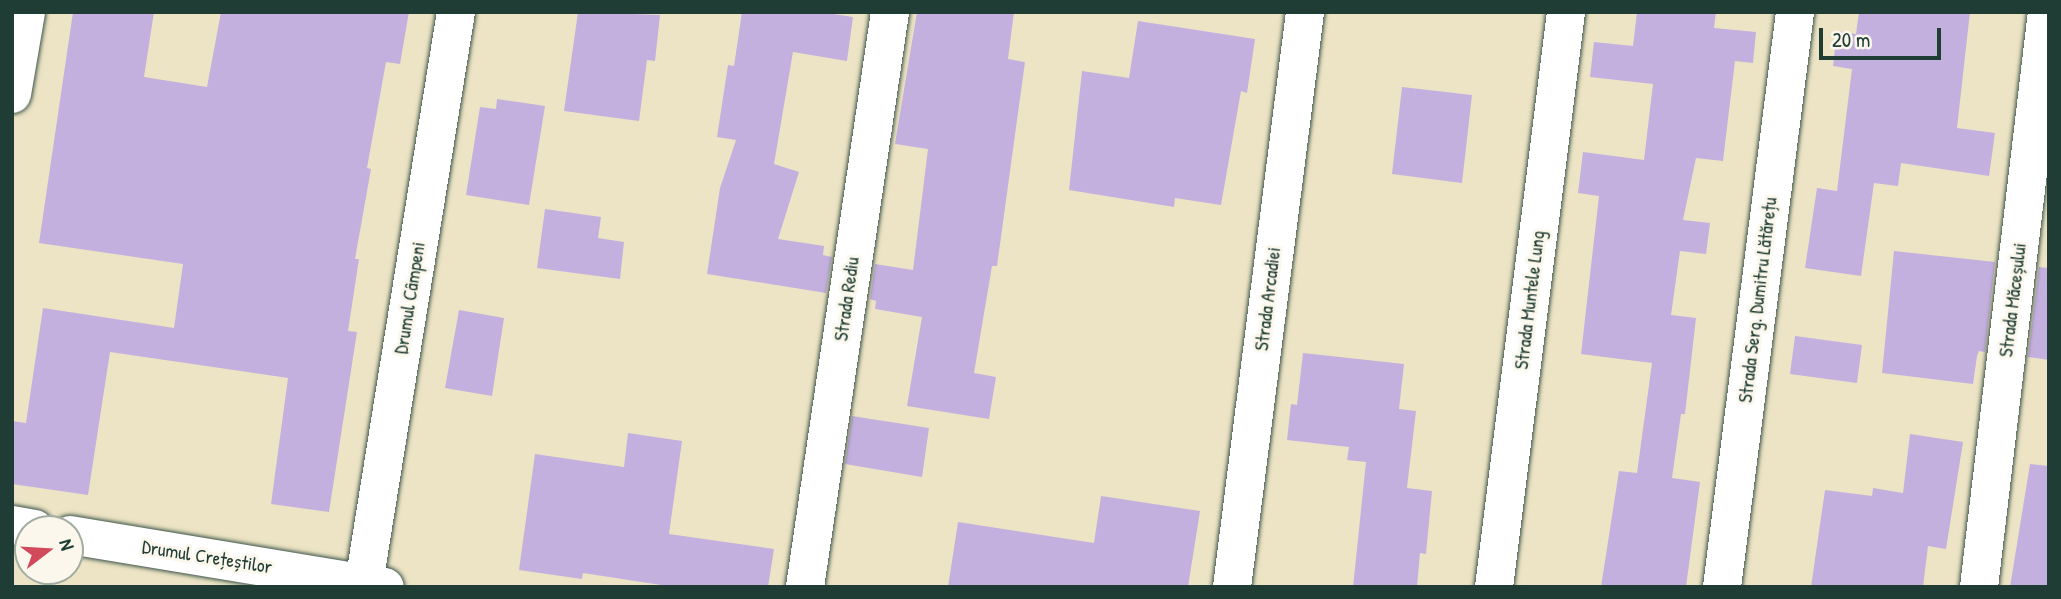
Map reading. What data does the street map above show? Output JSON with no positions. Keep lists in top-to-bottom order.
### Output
{
  "streets": {
    "street": [
      "Drumul Câmpeni",
      "Strada Rediu",
      "Strada Arcadiei",
      "Strada Muntele Lung",
      "Strada Serg. Dumitru Lătărețu",
      "Strada Măceșului",
      "Drumul Crețeștilor"
    ]
  },
  "crossings": [
    ["Drumul Câmpeni", "Drumul Crețeștilor"]
  ],
  "scale_bar": "20 m",
  "north": "right"
}
